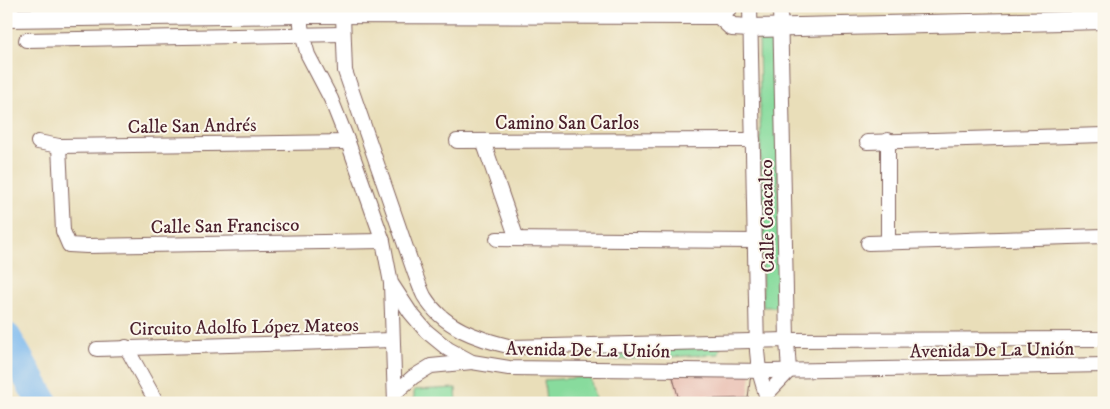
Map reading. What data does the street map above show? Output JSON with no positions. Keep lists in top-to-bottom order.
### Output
{
  "streets": {
    "street": [
      "Camino San Carlos",
      "Calle San Andrés",
      "Calle Coacalco",
      "Calle San Francisco",
      "Circuito Adolfo López Mateos",
      "Avenida De La Unión"
    ]
  },
  "crossings": [
    ["Camino San Carlos", "Calle Coacalco"],
    ["Calle San Andrés", "Calle San Francisco"],
    ["Calle San Andrés", "Avenida De La Unión"],
    ["Calle Coacalco", "Avenida De La Unión"],
    ["Calle San Francisco", "Avenida De La Unión"]
  ]
}
